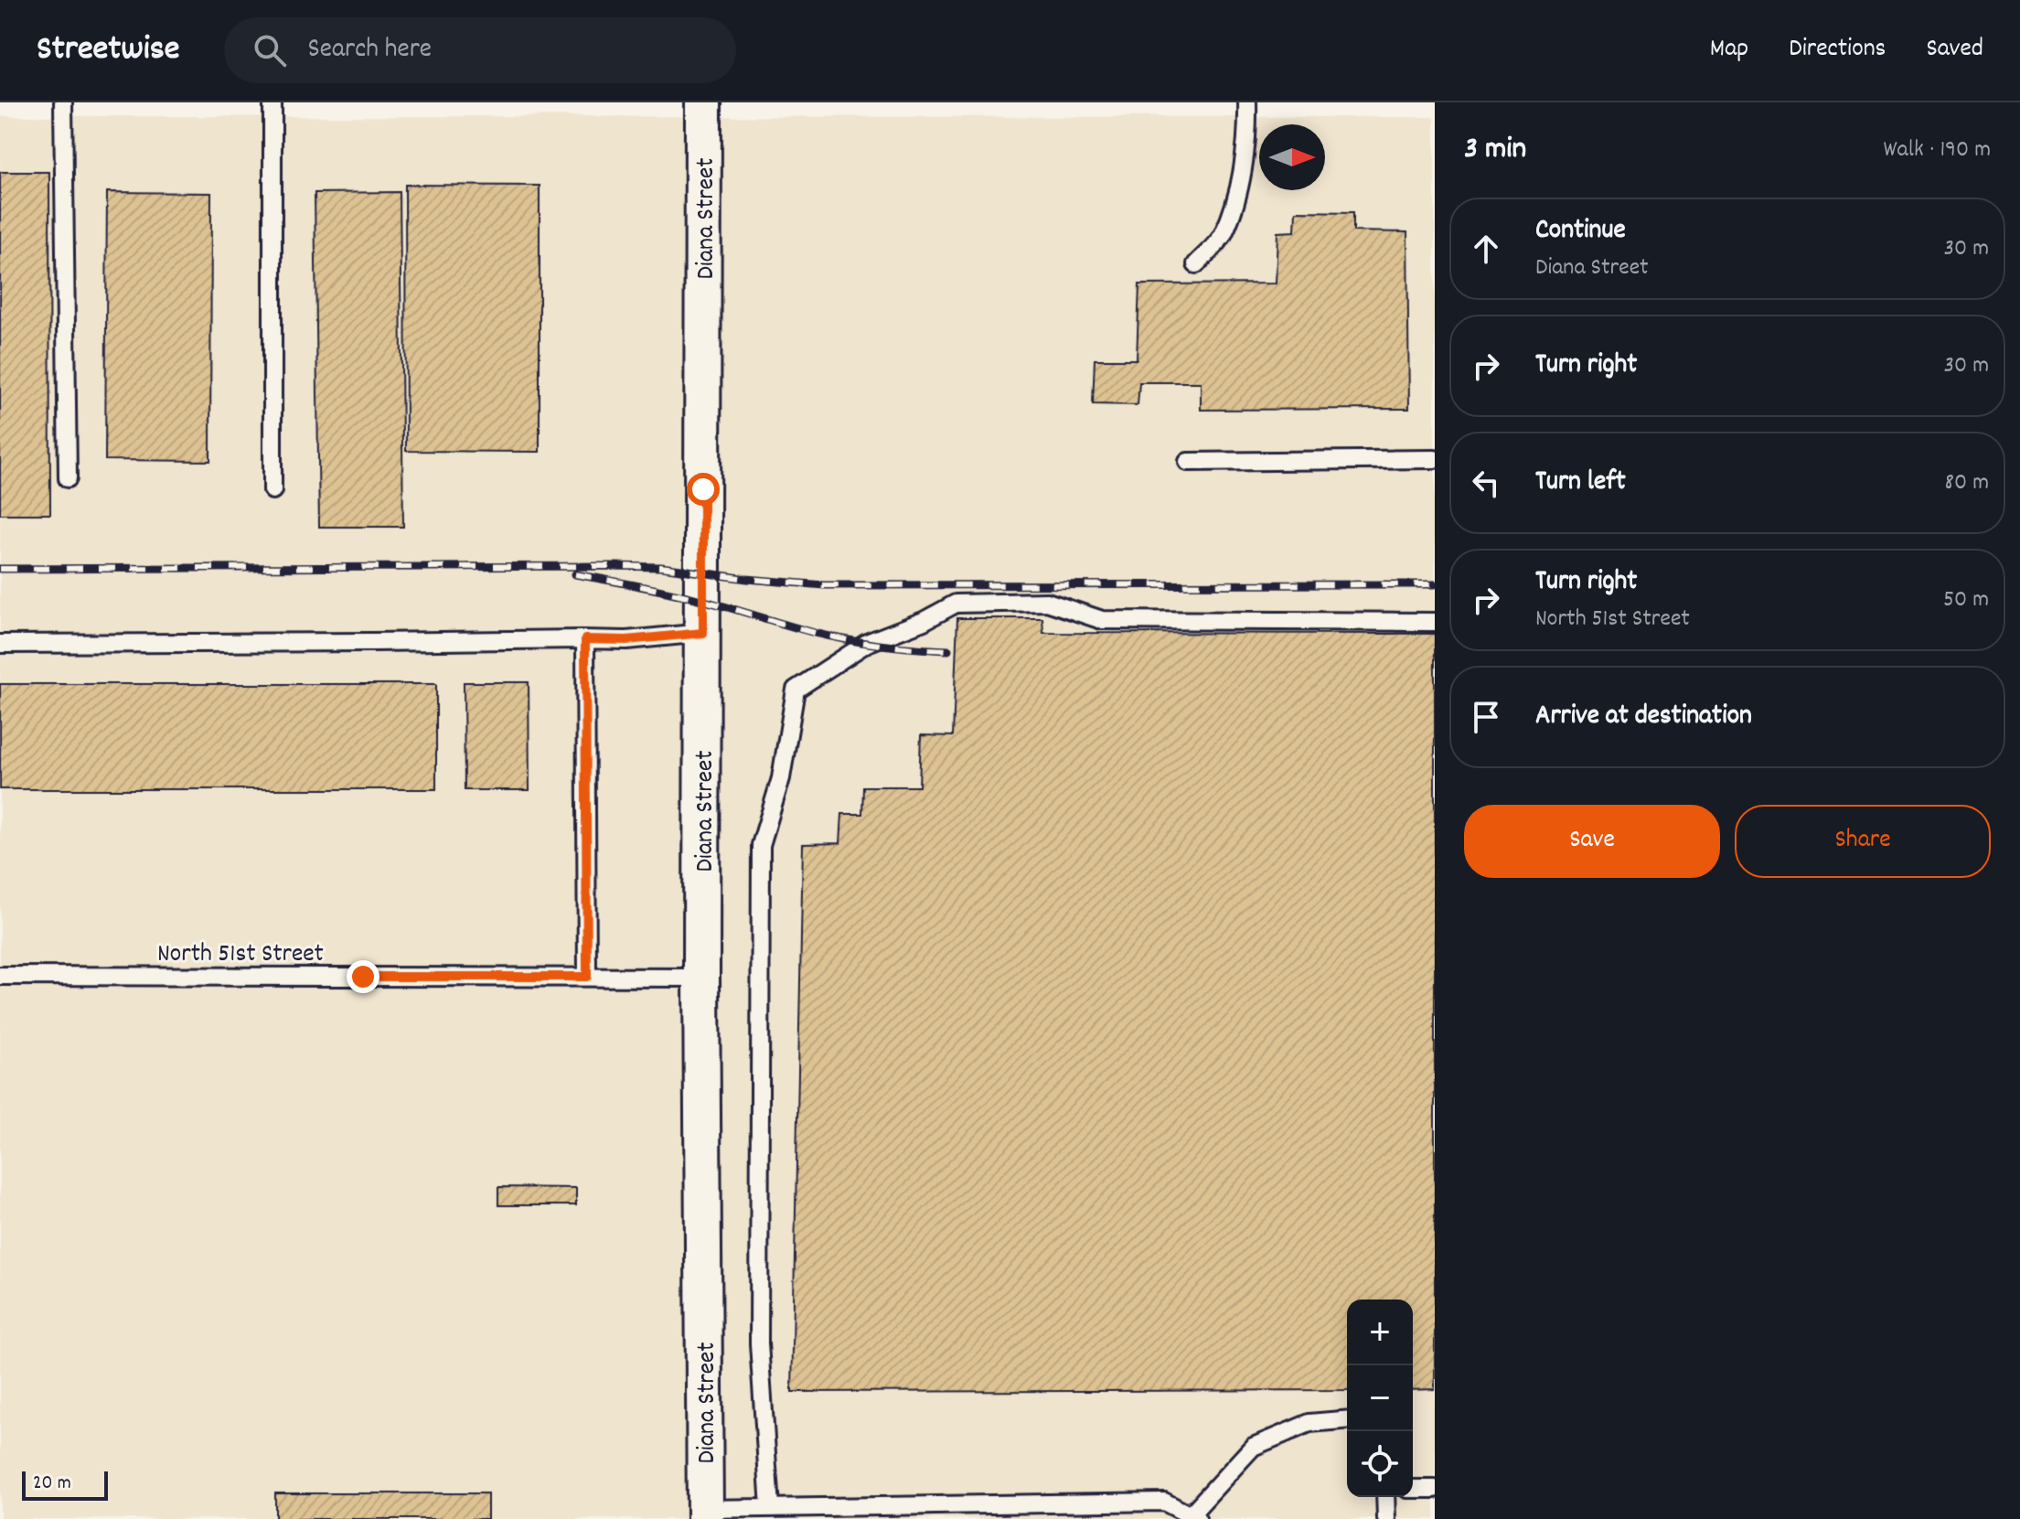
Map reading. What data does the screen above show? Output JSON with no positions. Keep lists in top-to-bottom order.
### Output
{
  "streets": {
    "street": ["Diana Street"],
    "lane": ["North 51st Street"]
  },
  "crossings": [
    ["Diana Street", "North 51st Street"]
  ],
  "scale_bar": "20 m",
  "north": "right",
  "page": {
    "header": "Streetwise",
    "search": "Search here",
    "nav": ["Map", "Directions", "Saved"],
    "heading": ["3 min", "Walk · 190 m"],
    "list": [
      ["Continue", "Diana Street", "30 m"],
      ["Turn right", "30 m"],
      ["Turn left", "80 m"],
      ["Turn right", "North 51st Street", "50 m"],
      "Arrive at destination"
    ],
    "buttons": ["Save", "Share"],
    "map_buttons": ["+", "−"],
    "scale": "20 m"
  }
}
